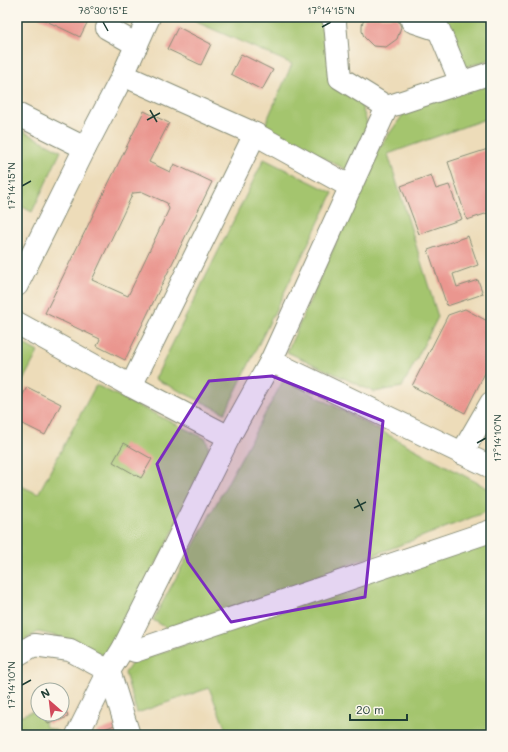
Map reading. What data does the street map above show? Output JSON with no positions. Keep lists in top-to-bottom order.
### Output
{
  "scale_bar": "20 m",
  "north": "top left",
  "coordinates": ["78°30'15\"E", "17°14'15\"N", "17°14'10\"N"]
}
